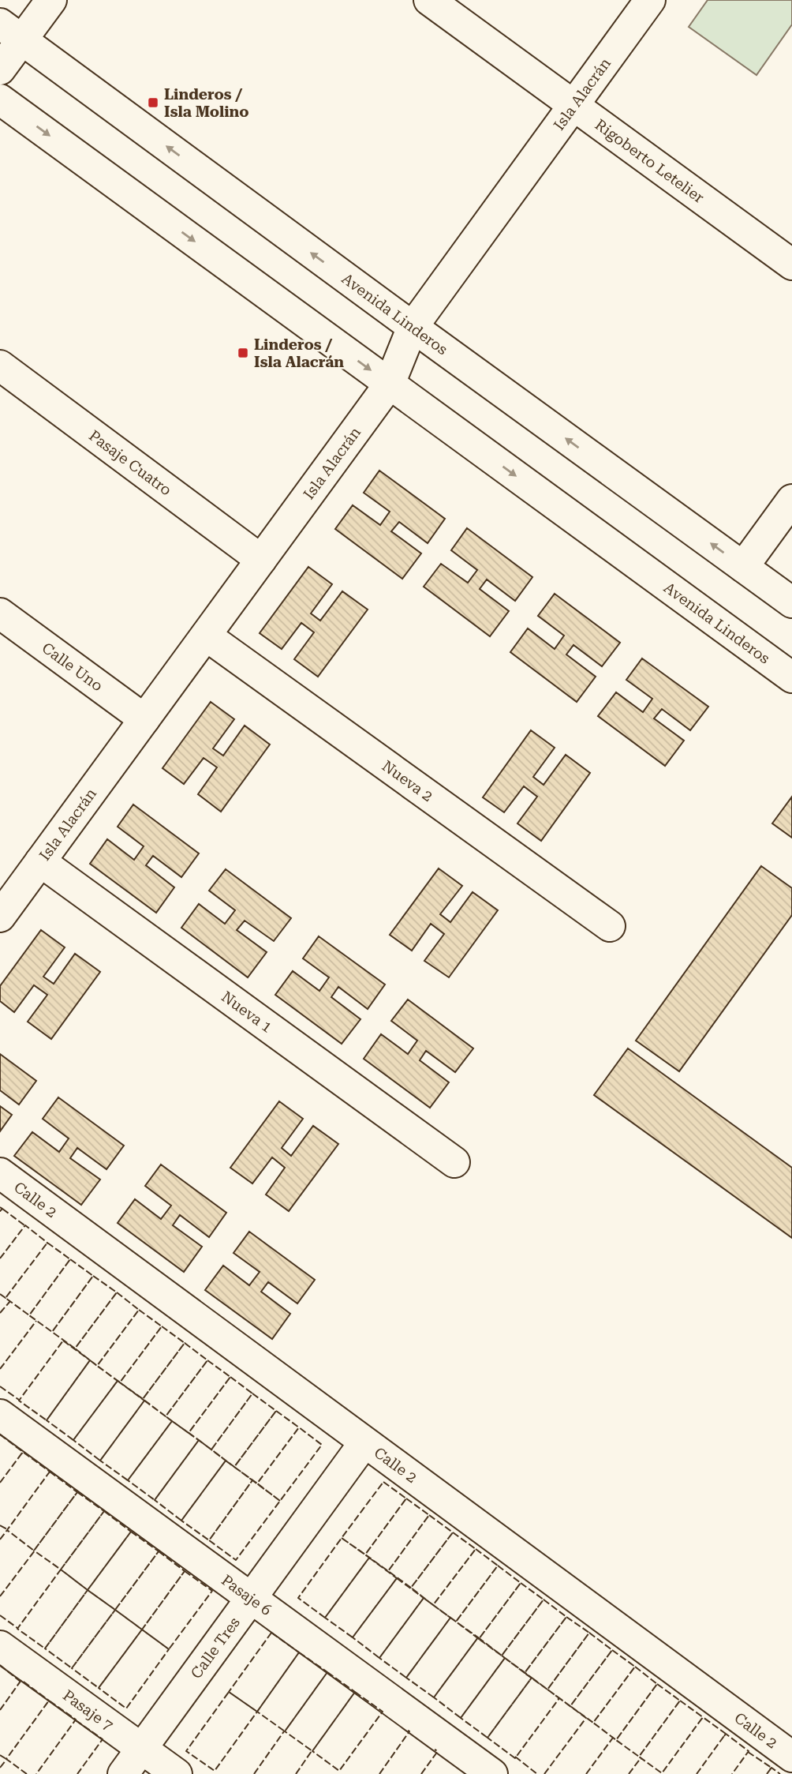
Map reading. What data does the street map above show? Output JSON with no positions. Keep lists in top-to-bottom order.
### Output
{
  "streets": {
    "street": [
      "Isla Alacrán",
      "Rigoberto Letelier",
      "Avenida Linderos",
      "Pasaje Cuatro",
      "Calle Uno",
      "Nueva 2",
      "Nueva 1",
      "Calle 2",
      "Pasaje 6",
      "Calle Tres",
      "Pasaje 7"
    ]
  },
  "crossings": [
    ["Isla Alacrán", "Rigoberto Letelier"],
    ["Isla Alacrán", "Avenida Linderos"],
    ["Isla Alacrán", "Pasaje Cuatro"],
    ["Isla Alacrán", "Calle Uno"],
    ["Isla Alacrán", "Nueva 2"],
    ["Isla Alacrán", "Nueva 1"],
    ["Calle 2", "Calle Tres"],
    ["Pasaje 6", "Calle Tres"],
    ["Calle Tres", "Pasaje 7"]
  ],
  "places": {
    "transit": ["Linderos / Isla Molino", "Linderos / Isla Alacrán"]
  }
}
